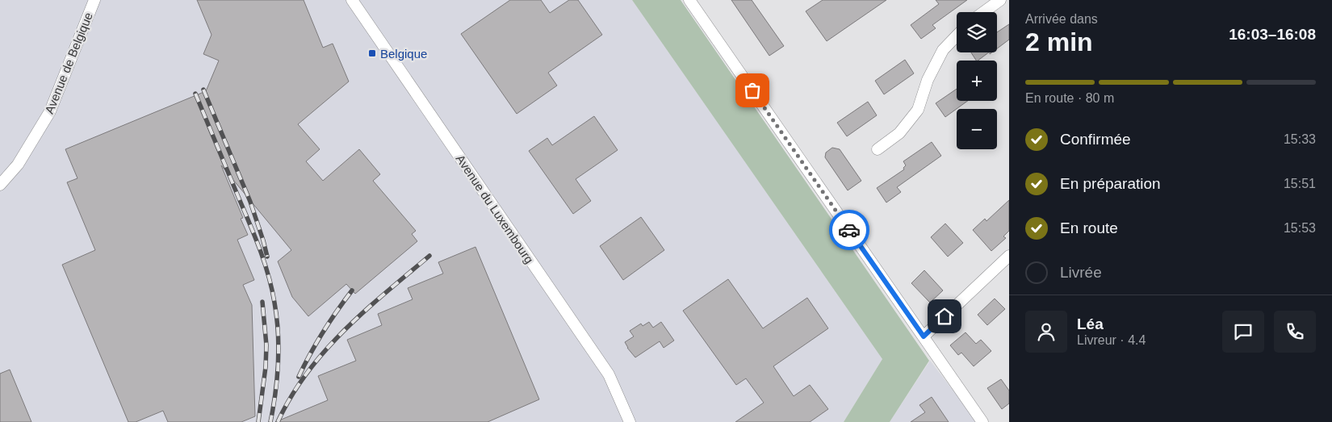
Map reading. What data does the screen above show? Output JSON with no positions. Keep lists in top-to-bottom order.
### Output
{
  "streets": {
    "street": ["Avenue de Belgique", "Avenue du Luxembourg"]
  },
  "places": {
    "transit": ["Belgique"]
  },
  "page": {
    "heading": ["2 min", "Arrivée dans", "16:03–16:08"],
    "panel": ["Léa", "Livreur · 4.4"],
    "map_buttons": ["+", "−"],
    "bar": "En route · 80 m",
    "list": [
      ["Confirmée", "15:33"],
      ["En préparation", "15:51"],
      ["En route", "15:53"],
      "Livrée"
    ]
  }
}
